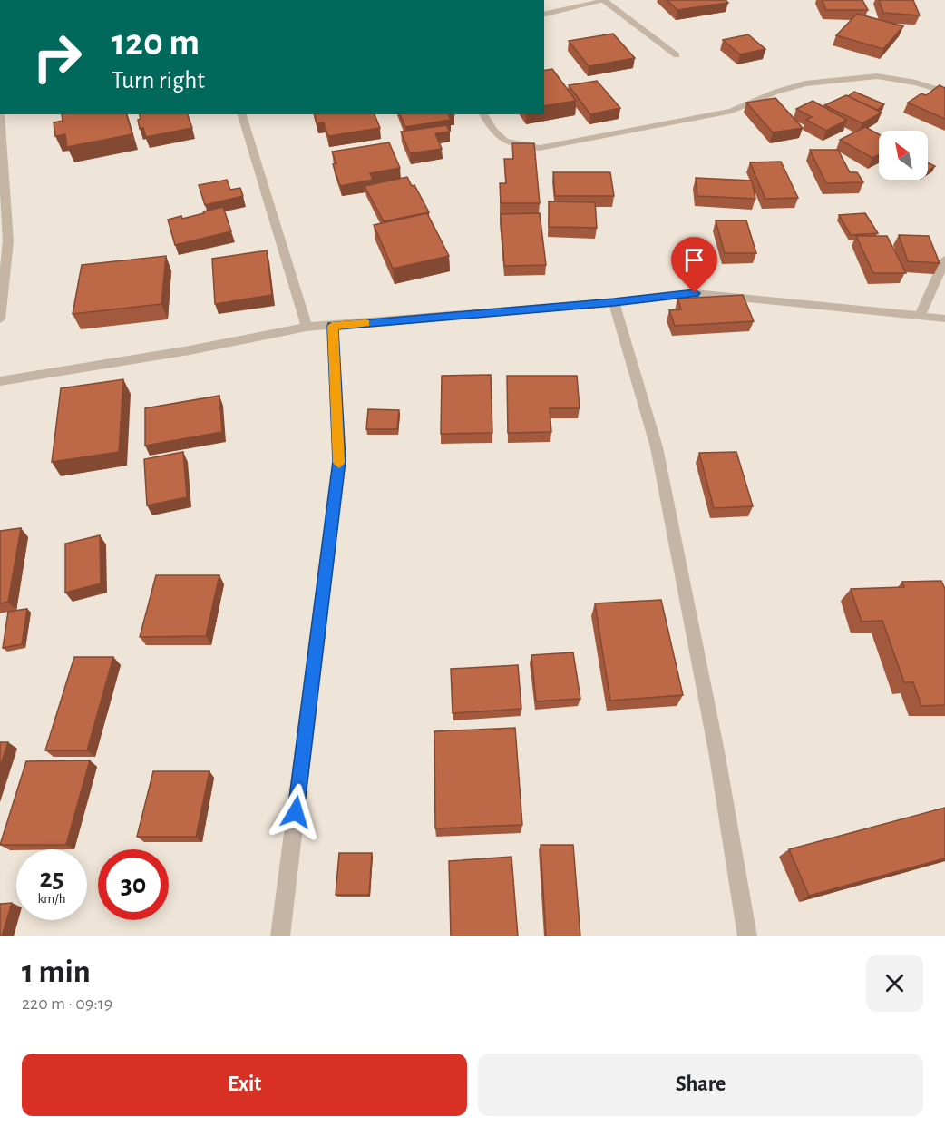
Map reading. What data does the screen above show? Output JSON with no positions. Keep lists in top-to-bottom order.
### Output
{
  "north": "top left",
  "page": {
    "turn": ["120 m", "Turn right"],
    "speed": "25 km/h",
    "limit": "30",
    "heading": ["1 min", "220 m · 09:19"],
    "buttons": ["Exit", "Share"]
  }
}
